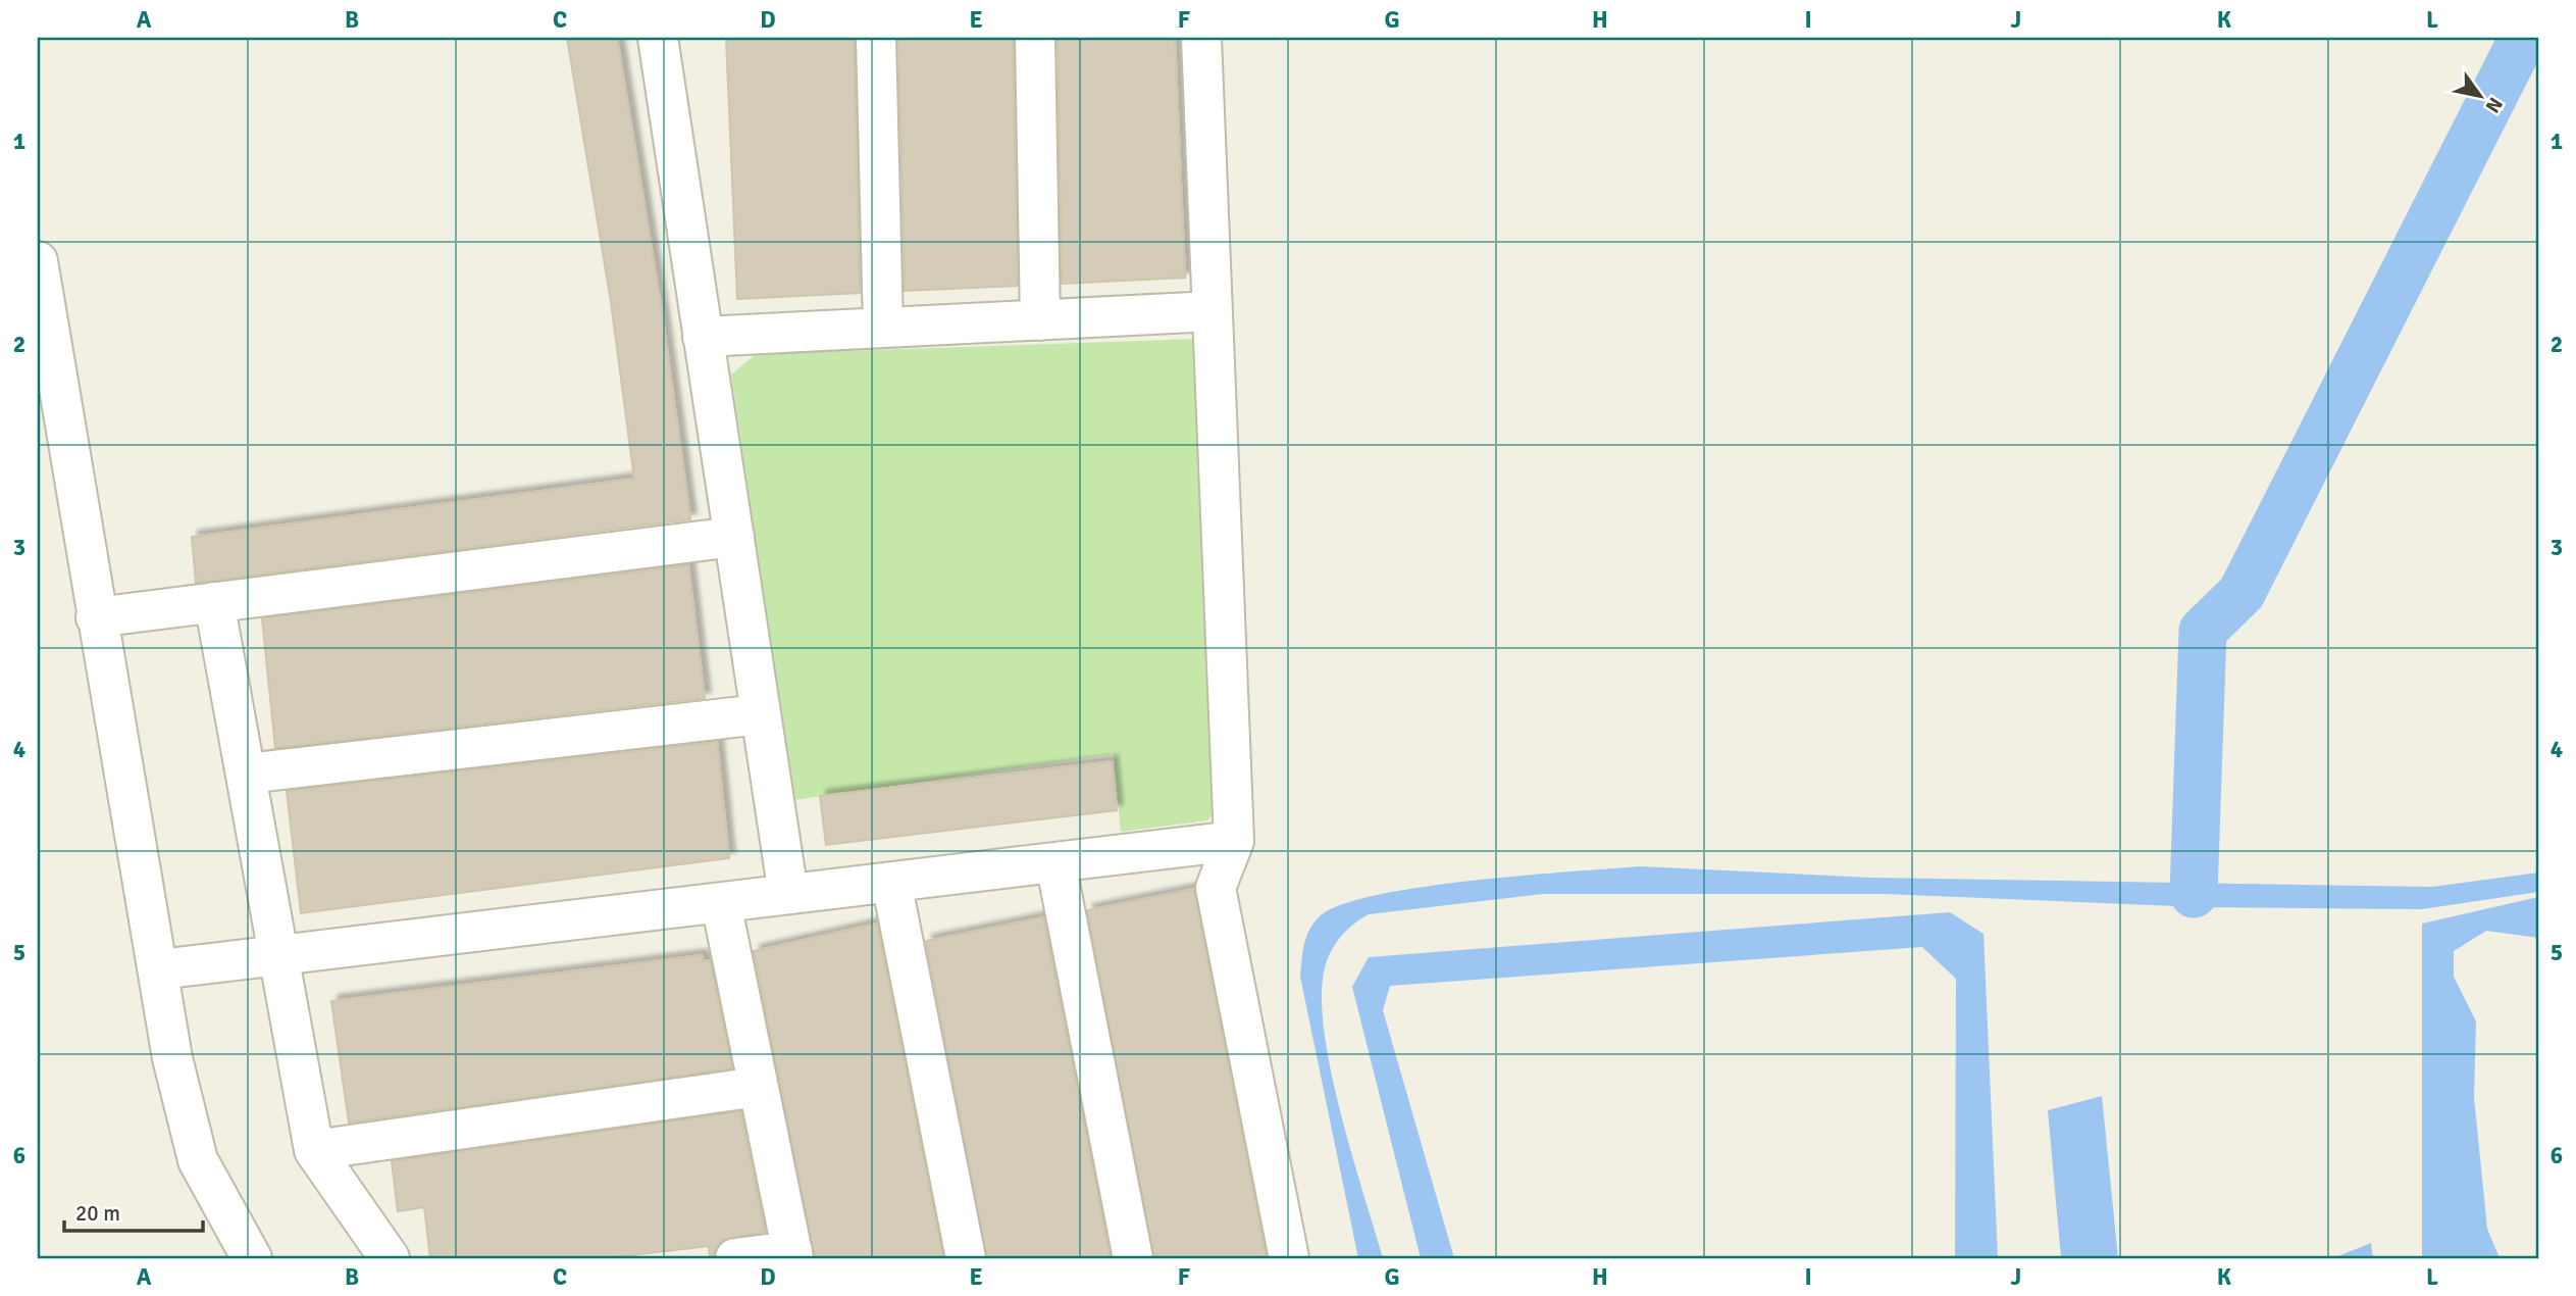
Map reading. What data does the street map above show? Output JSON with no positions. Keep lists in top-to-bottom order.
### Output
{
  "scale_bar": "20 m",
  "north": "bottom right",
  "grid": {
    "columns": [
      "A",
      "B",
      "C",
      "D",
      "E",
      "F",
      "G",
      "H",
      "I",
      "J",
      "K",
      "L"
    ],
    "rows": [
      "1",
      "2",
      "3",
      "4",
      "5",
      "6"
    ]
  }
}
